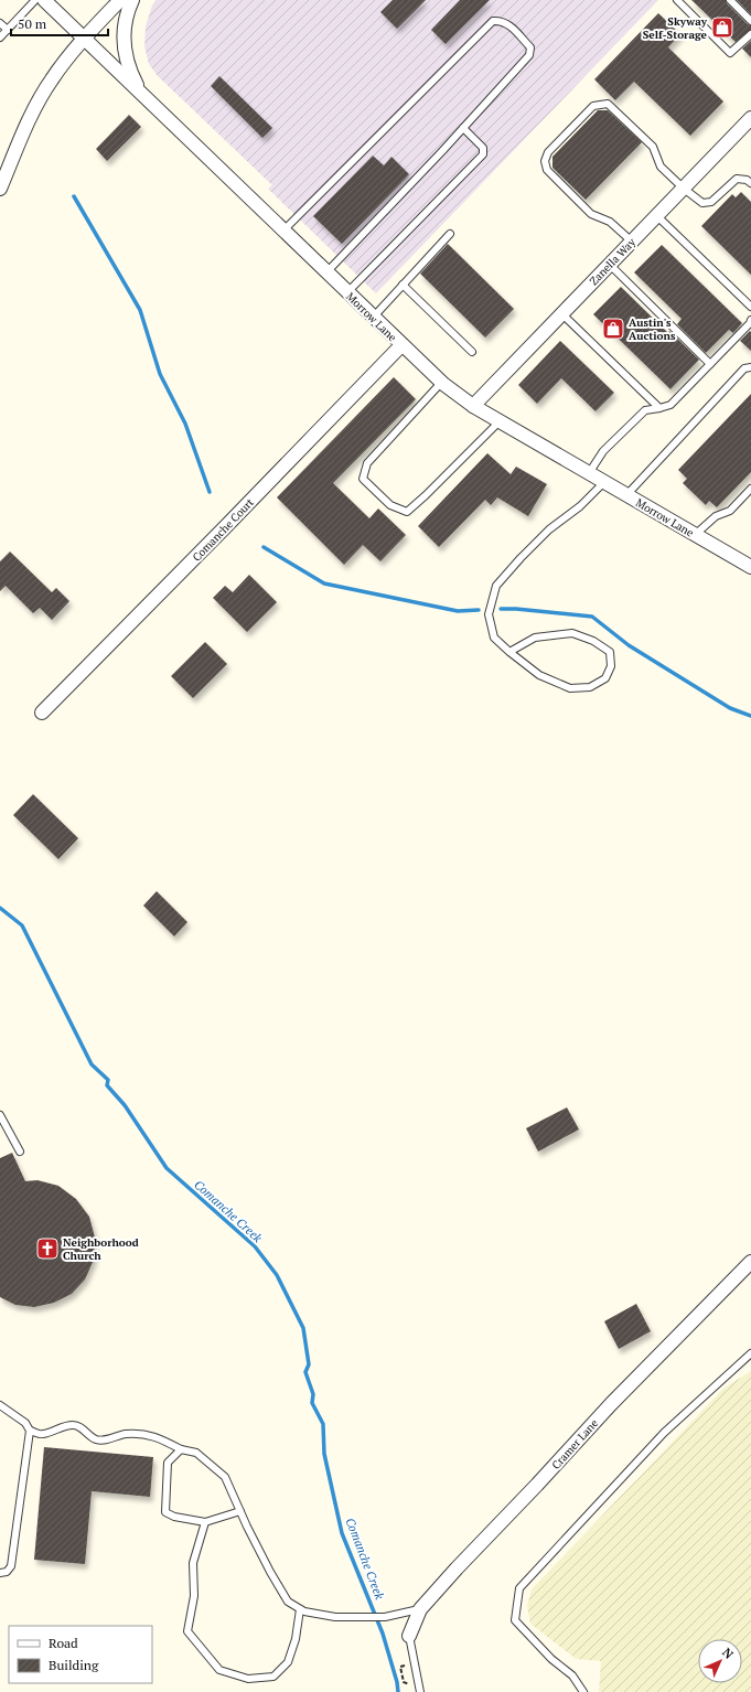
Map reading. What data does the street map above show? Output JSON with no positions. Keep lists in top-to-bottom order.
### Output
{
  "streets": {
    "street": [
      "Zanella Way",
      "Morrow Lane",
      "Comanche Court",
      "Cramer Lane"
    ]
  },
  "crossings": [
    ["Zanella Way", "Morrow Lane"],
    ["Morrow Lane", "Comanche Court"]
  ],
  "water": ["Comanche Creek"],
  "places": {
    "shop": ["Skyway Self-Storage", "Austin's Auctions"],
    "church": ["Neighborhood Church"]
  },
  "legend": ["Road", "Building"],
  "scale_bar": "50 m",
  "north": "top right"
}
